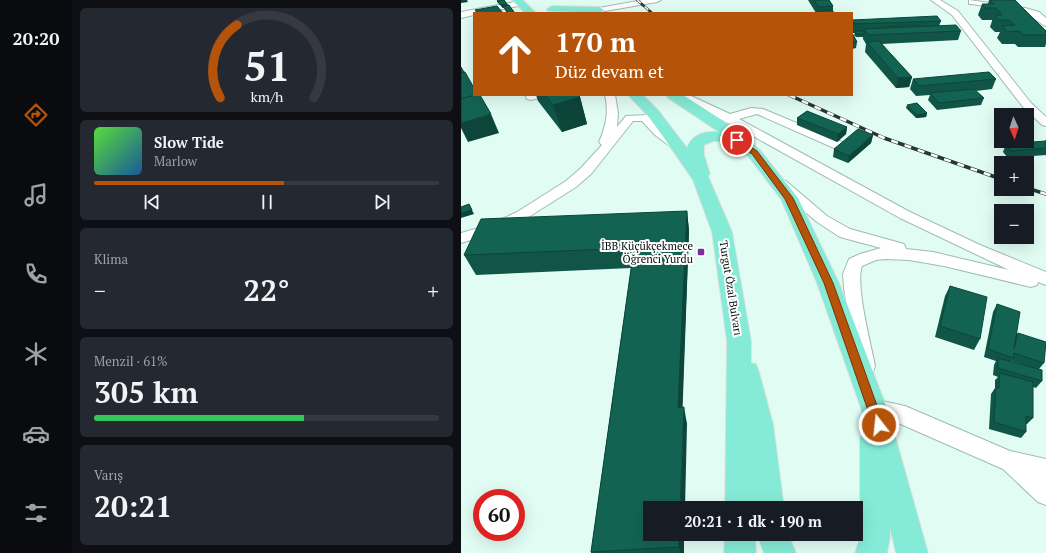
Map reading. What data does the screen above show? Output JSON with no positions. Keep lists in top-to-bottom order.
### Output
{
  "streets": {
    "main road": ["Turgut Özal Bulvarı"]
  },
  "places": {
    "transit": ["İBB Küçükçekmece Öğrenci Yurdu"]
  },
  "north": "bottom",
  "page": {
    "tabs": "20:20",
    "turn": ["170 m", "Düz devam et"],
    "map_buttons": ["+", "−"],
    "song": ["Slow Tide", "Marlow"],
    "tile": [
      "Klima",
      ["Menzil · 61%", "305 km"],
      ["Varış", "20:21"]
    ],
    "heat": ["−", "22°", "+"],
    "limit": "60",
    "trip": "20:21 · 1 dk · 190 m",
    "gauge": ["51", "km/h"]
  }
}
